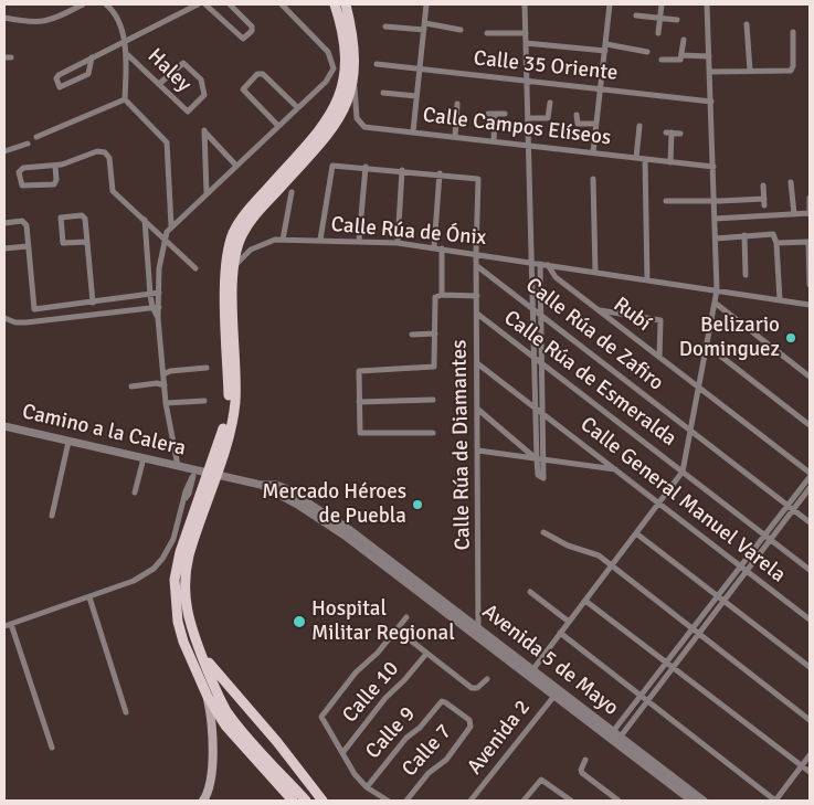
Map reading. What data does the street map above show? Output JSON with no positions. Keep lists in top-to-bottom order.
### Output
{
  "streets": {
    "street": [
      "Calle 35 Oriente",
      "Haley",
      "Calle Campos Elíseos",
      "Calle Rúa de Ónix",
      "Rubí",
      "Calle Rúa de Zafiro",
      "Calle Rúa de Esmeralda",
      "Camino a la Calera",
      "Calle Rúa de Diamantes",
      "Calle General Manuel Varela",
      "Avenida 5 de Mayo",
      "Calle 10",
      "Calle 9",
      "Avenida 2",
      "Calle 7"
    ]
  },
  "crossings": [
    ["Calle Rúa de Ónix", "Rubí"],
    ["Calle Rúa de Ónix", "Calle Rúa de Diamantes"],
    ["Calle Rúa de Zafiro", "Calle Rúa de Diamantes"],
    ["Calle Rúa de Esmeralda", "Calle Rúa de Diamantes"],
    ["Camino a la Calera", "Avenida 5 de Mayo"],
    ["Calle Rúa de Diamantes", "Calle General Manuel Varela"],
    ["Calle Rúa de Diamantes", "Avenida 5 de Mayo"],
    ["Avenida 5 de Mayo", "Avenida 2"],
    ["Calle 9", "Calle 7"]
  ],
  "places": ["Belizario Dominguez", "Mercado Héroes de Puebla", "Hospital Militar Regional"]
}
